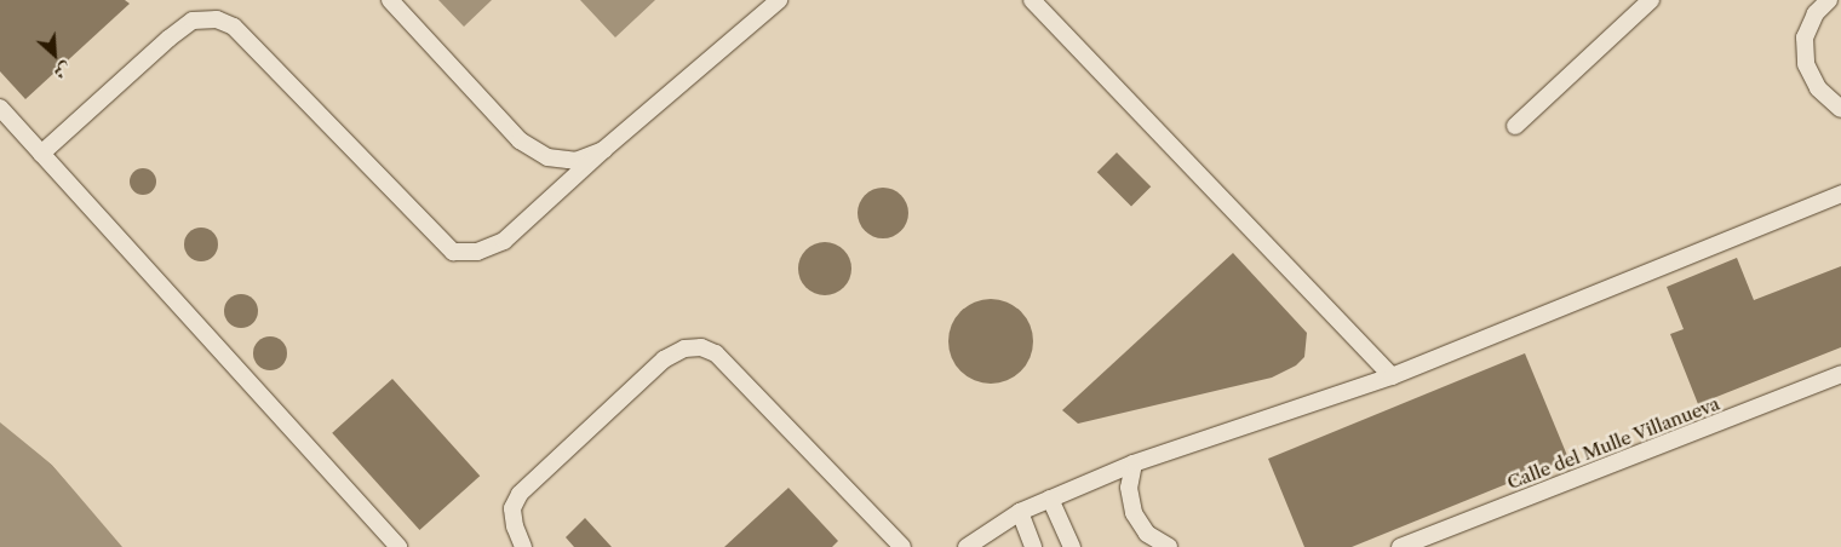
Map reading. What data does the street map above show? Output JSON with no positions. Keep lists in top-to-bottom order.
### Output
{
  "streets": {
    "lane": ["Calle del Mulle Villanueva"]
  },
  "north": "bottom right"
}
